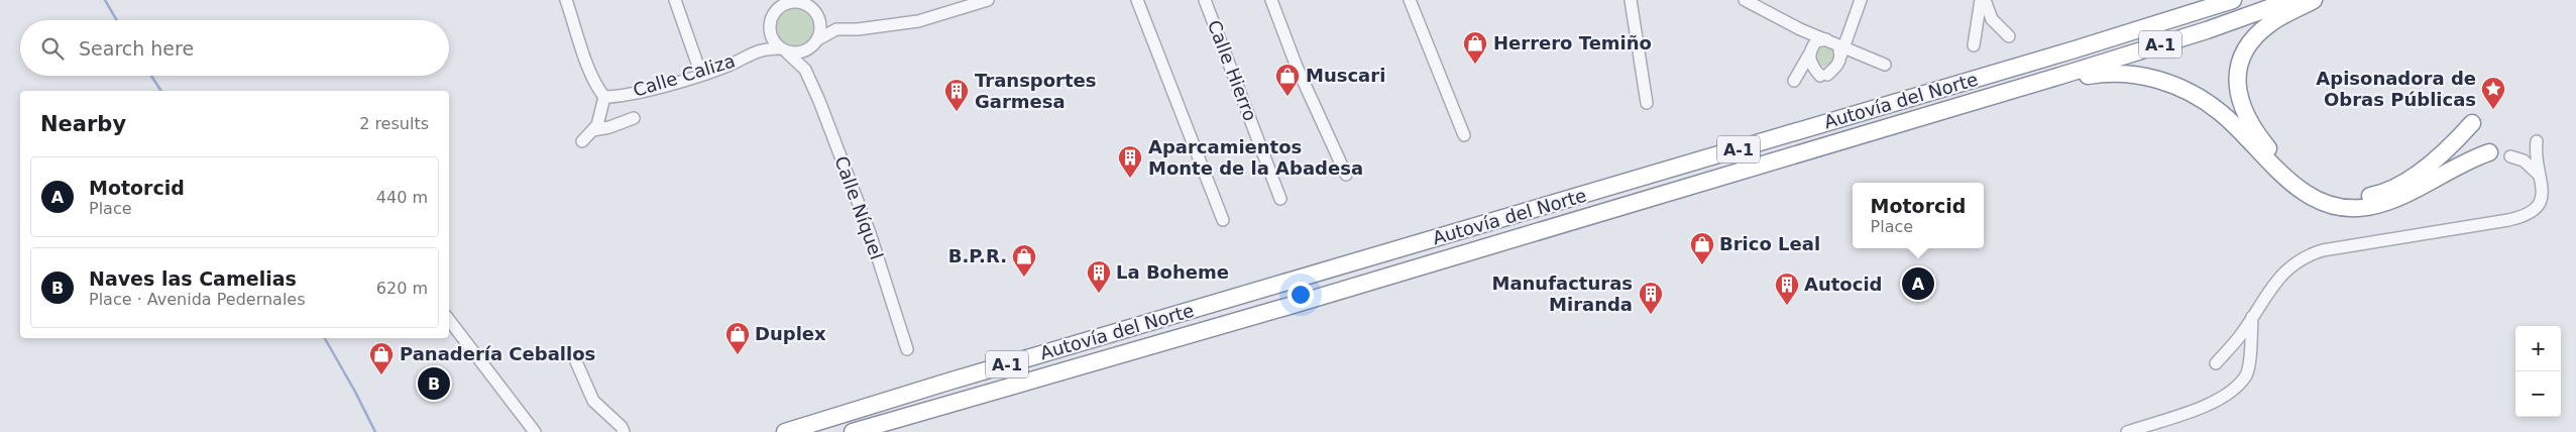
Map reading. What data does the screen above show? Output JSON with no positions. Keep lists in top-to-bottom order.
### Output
{
  "streets": {
    "highway": ["A-1", "Autovía del Norte"],
    "street": ["Calle Hierro", "Calle Caliza", "Calle Níquel"]
  },
  "crossings": [
    ["Calle Caliza", "Calle Níquel"]
  ],
  "places": {
    "shop": [
      "Herrero Temiño",
      "Muscari",
      "Brico Leal",
      "B.P.R.",
      "Duplex",
      "Panadería Ceballos"
    ],
    "place": ["Apisonadora de Obras Públicas"],
    "building": [
      "Transportes Garmesa",
      "Aparcamientos Monte de la Abadesa",
      "La Boheme",
      "Autocid",
      "Manufacturas Miranda"
    ]
  },
  "page": {
    "search": "Search here",
    "heading": ["Nearby", "2 results"],
    "list": [
      {
        "mark": "A",
        "name": "Motorcid",
        "note": "Place",
        "value": "440 m"
      },
      {
        "mark": "B",
        "name": "Naves las Camelias",
        "note": "Place · Avenida Pedernales",
        "value": "620 m"
      }
    ],
    "popup": ["Motorcid", "Place"],
    "pins": ["A", "B"],
    "map_buttons": ["+", "−"]
  }
}
